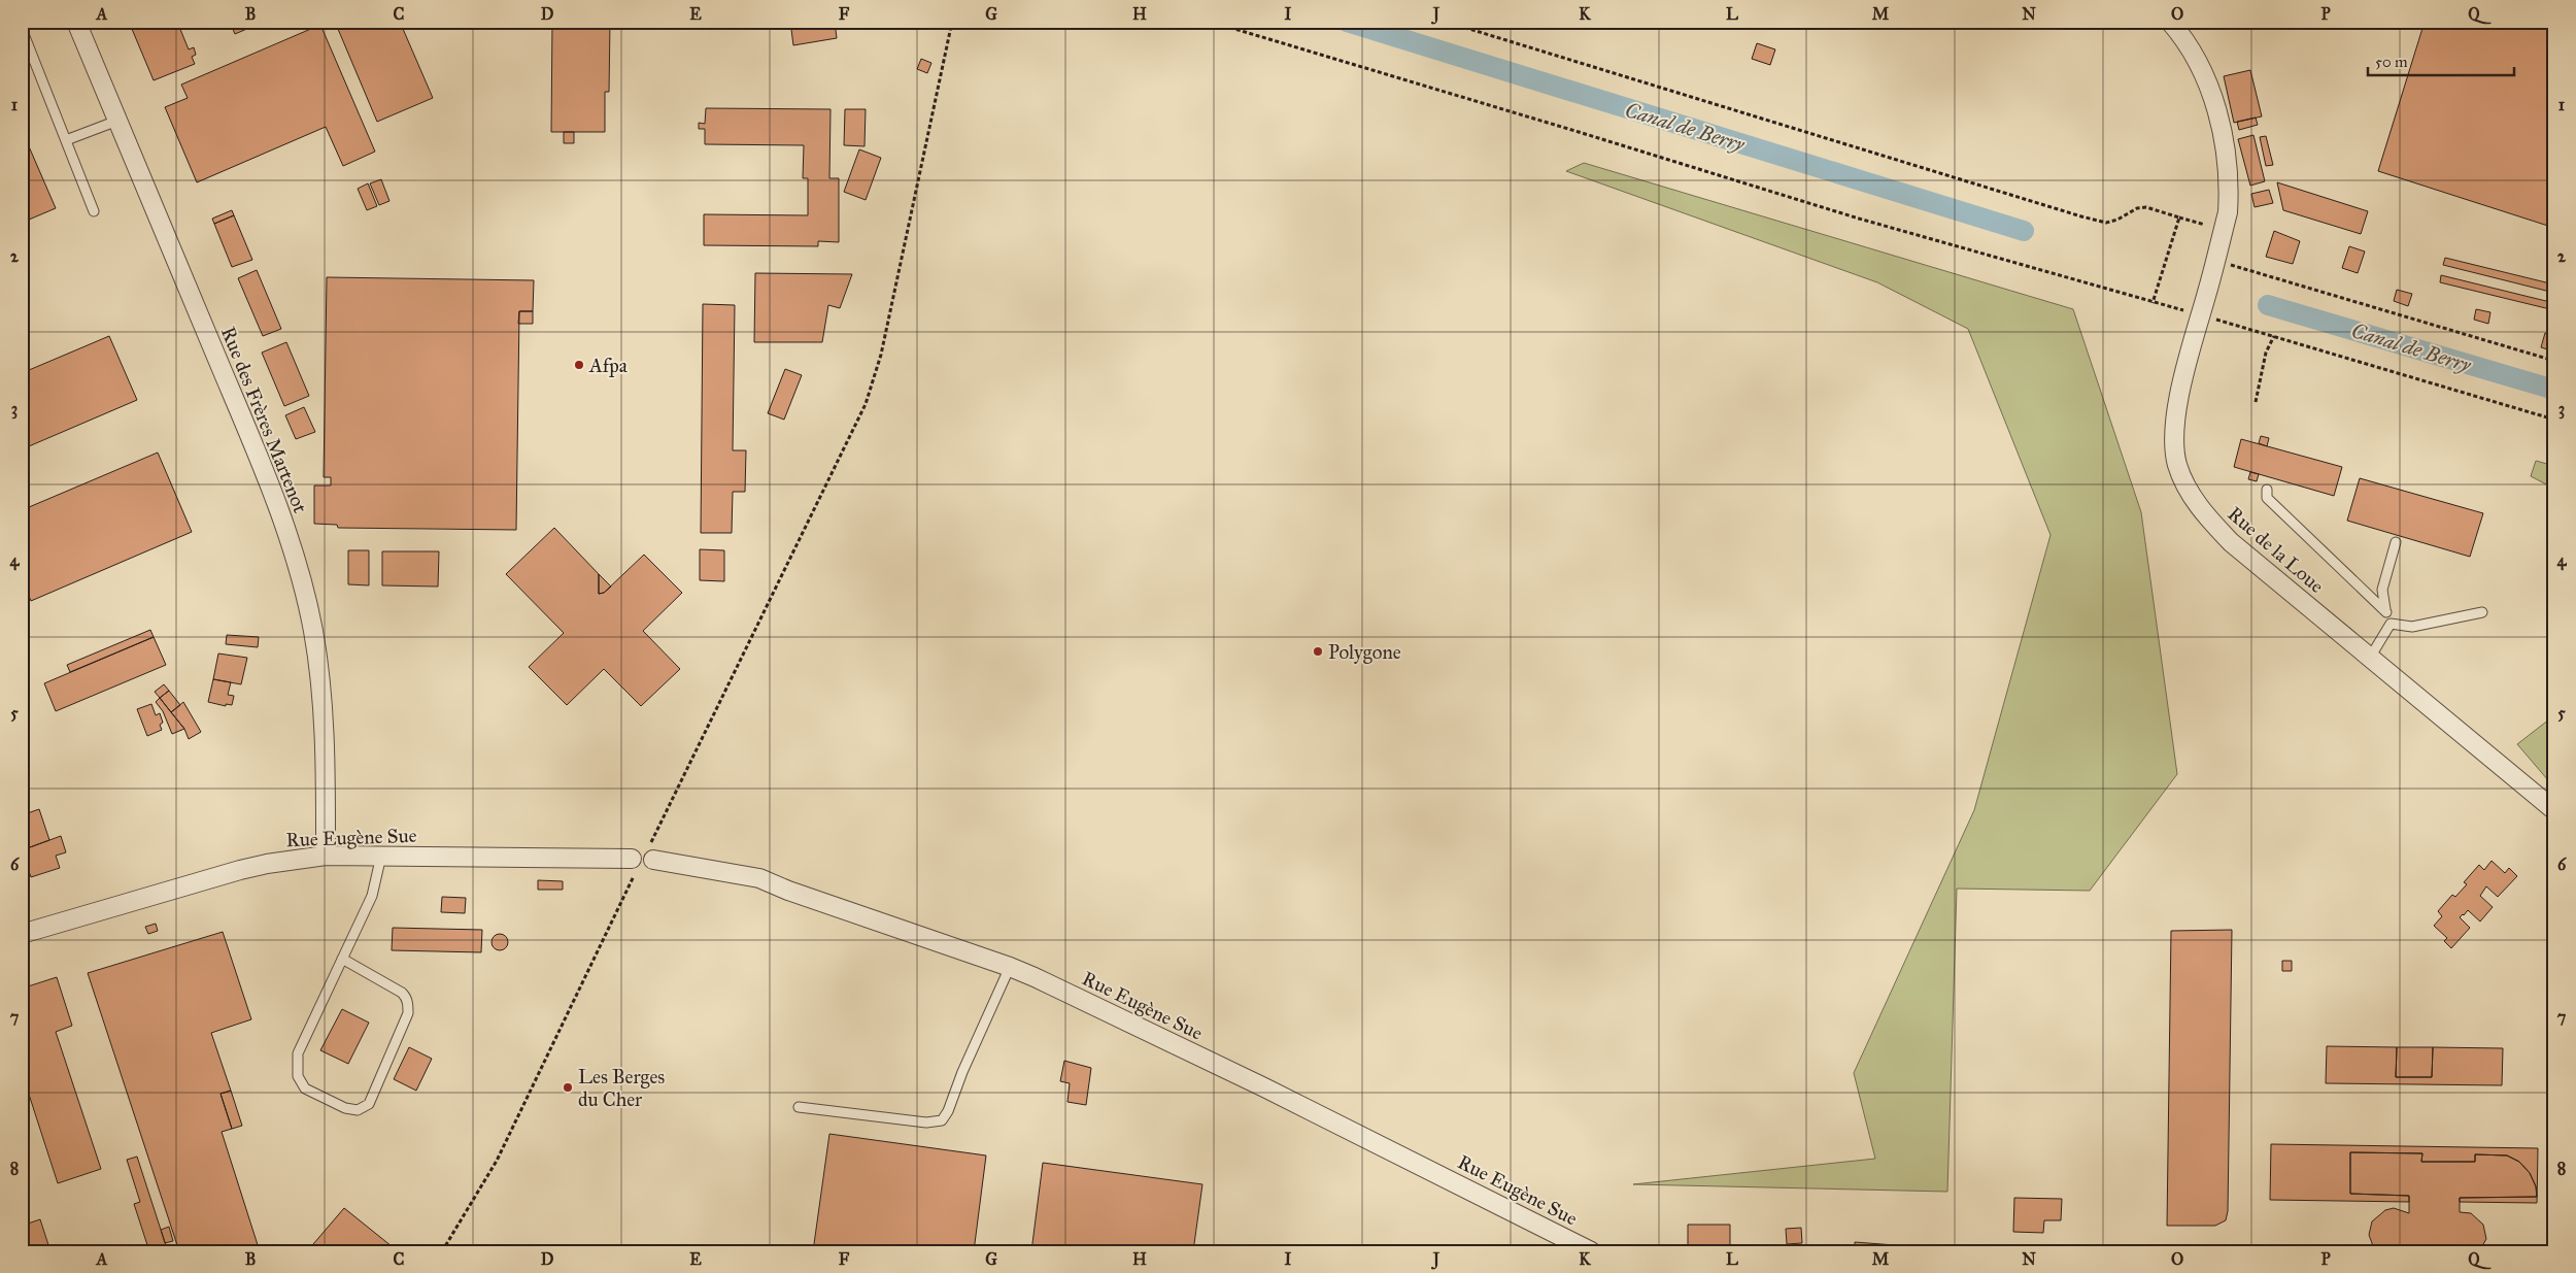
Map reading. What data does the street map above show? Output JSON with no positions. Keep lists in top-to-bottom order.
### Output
{
  "streets": {
    "street": ["Rue des Frères Martenot", "Rue de la Loue", "Rue Eugène Sue"]
  },
  "crossings": [
    ["Rue des Frères Martenot", "Rue Eugène Sue"]
  ],
  "water": ["Canal de Berry"],
  "places": ["Afpa", "Polygone", "Les Berges du Cher"],
  "scale_bar": "50 m",
  "grid": {
    "columns": [
      "A",
      "B",
      "C",
      "D",
      "E",
      "F",
      "G",
      "H",
      "I",
      "J",
      "K",
      "L",
      "M",
      "N",
      "O",
      "P",
      "Q"
    ],
    "rows": [
      "1",
      "2",
      "3",
      "4",
      "5",
      "6",
      "7",
      "8"
    ]
  }
}
